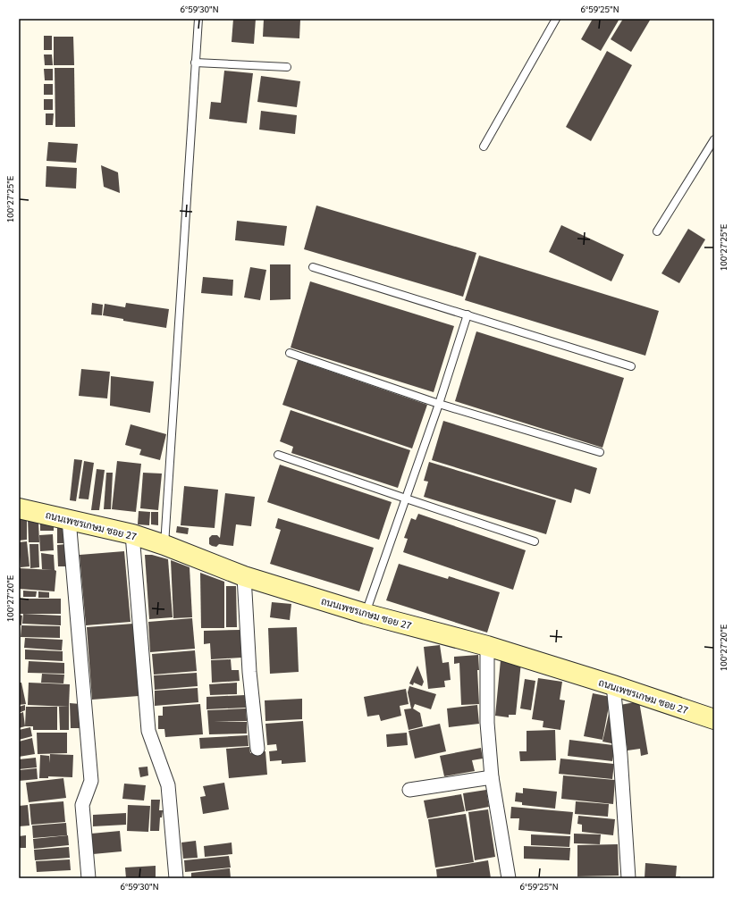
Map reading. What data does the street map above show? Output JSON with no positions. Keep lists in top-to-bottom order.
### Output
{
  "streets": {
    "street": ["ถนนเพชรเกษม ซอย 27"]
  },
  "coordinates": [
    "6°59'30\"N",
    "6°59'25\"N",
    "100°27'25\"E",
    "100°27'20\"E"
  ]
}
